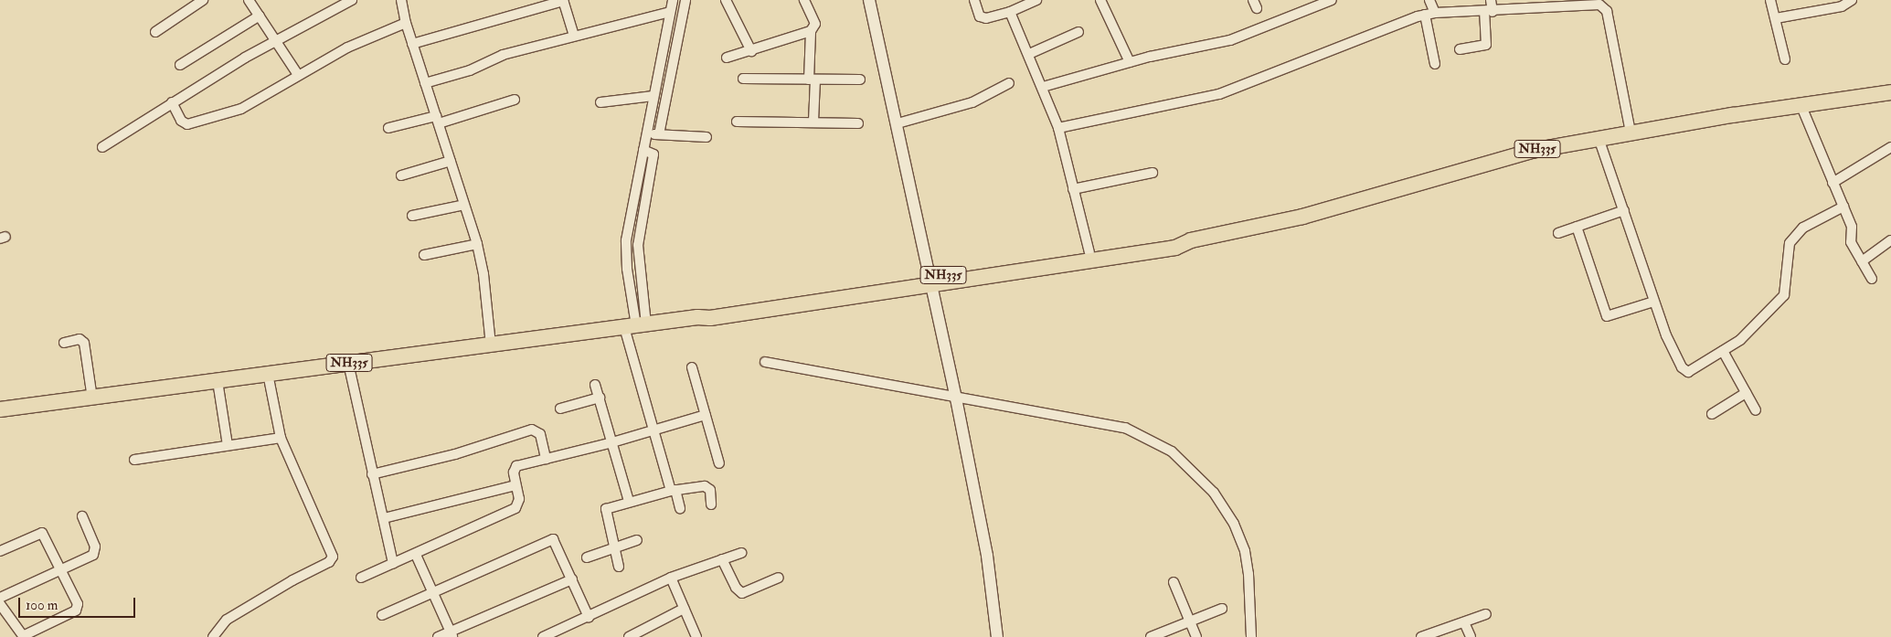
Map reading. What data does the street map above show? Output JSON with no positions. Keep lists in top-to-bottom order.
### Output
{
  "streets": {
    "highway": ["NH335"]
  },
  "scale_bar": "100 m"
}
